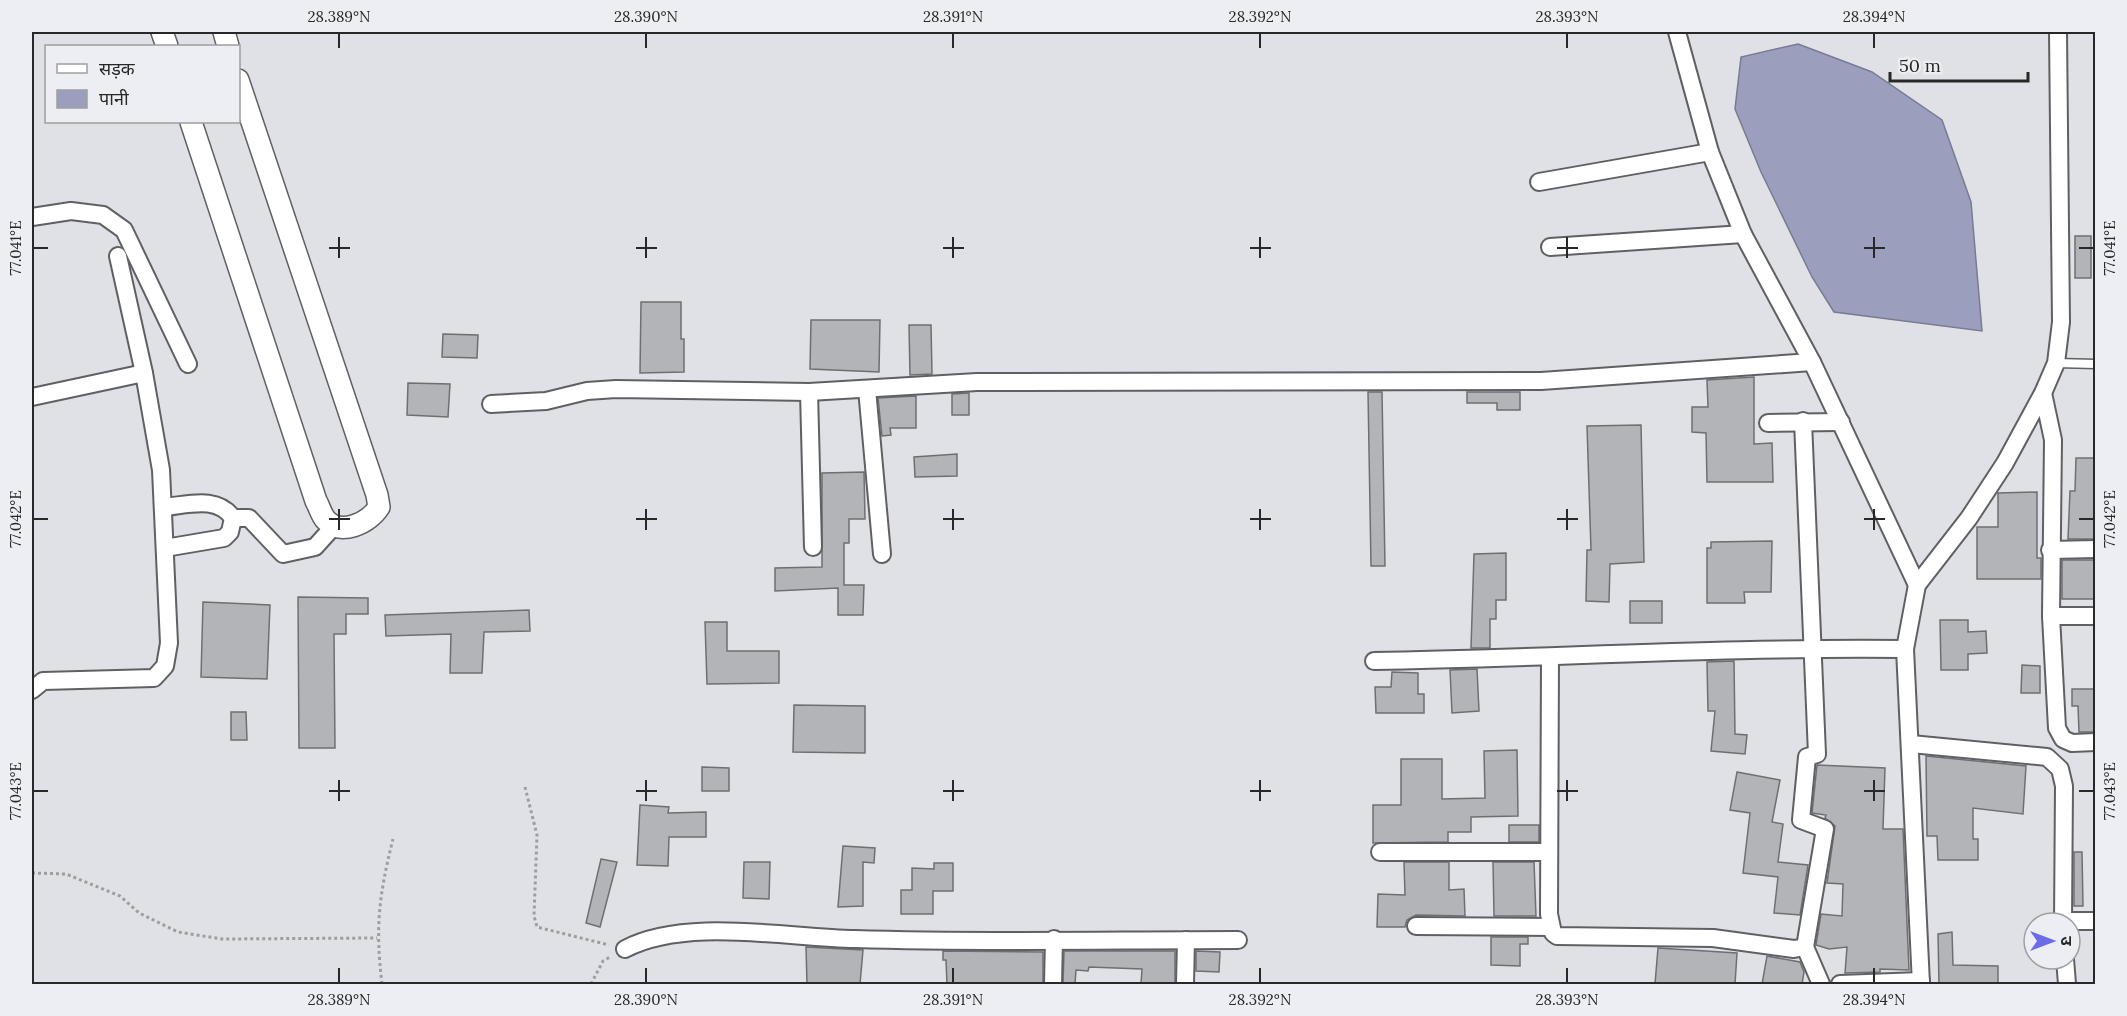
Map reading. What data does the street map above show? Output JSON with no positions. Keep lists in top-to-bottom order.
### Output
{
  "legend": ["सड़क", "पानी"],
  "scale_bar": "50 m",
  "north": "right",
  "coordinates": [
    "28.389°N",
    "28.390°N",
    "28.391°N",
    "28.392°N",
    "28.393°N",
    "28.394°N",
    "77.041°E",
    "77.042°E",
    "77.043°E"
  ]
}
